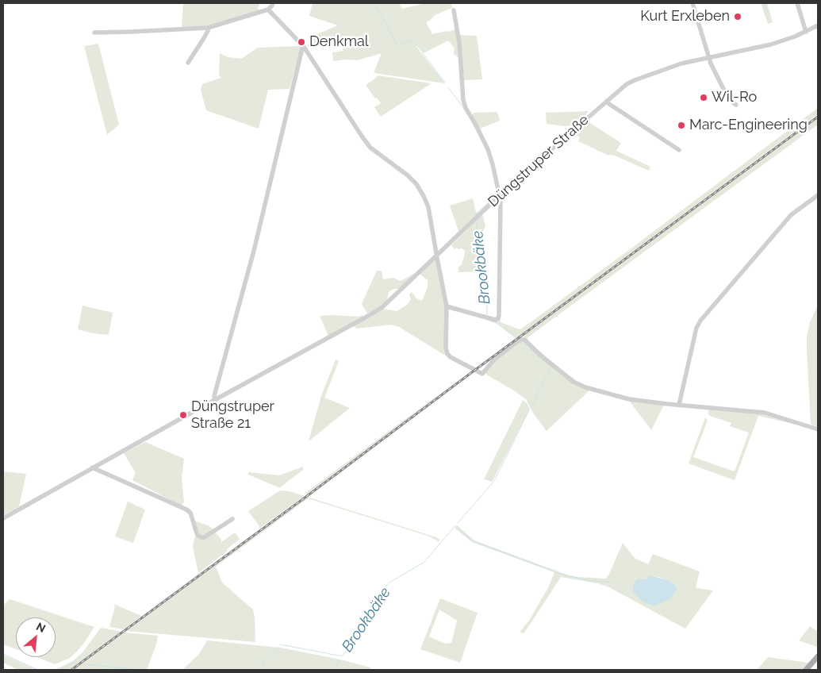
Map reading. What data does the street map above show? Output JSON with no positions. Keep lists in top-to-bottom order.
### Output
{
  "streets": {
    "street": ["Düngstruper Straße"]
  },
  "water": ["Brookbäke"],
  "places": [
    "Kurt Erxleben",
    "Denkmal",
    "Wil-Ro",
    "Marc-Engineering",
    "Düngstruper Straße 21"
  ],
  "north": "top right"
}
